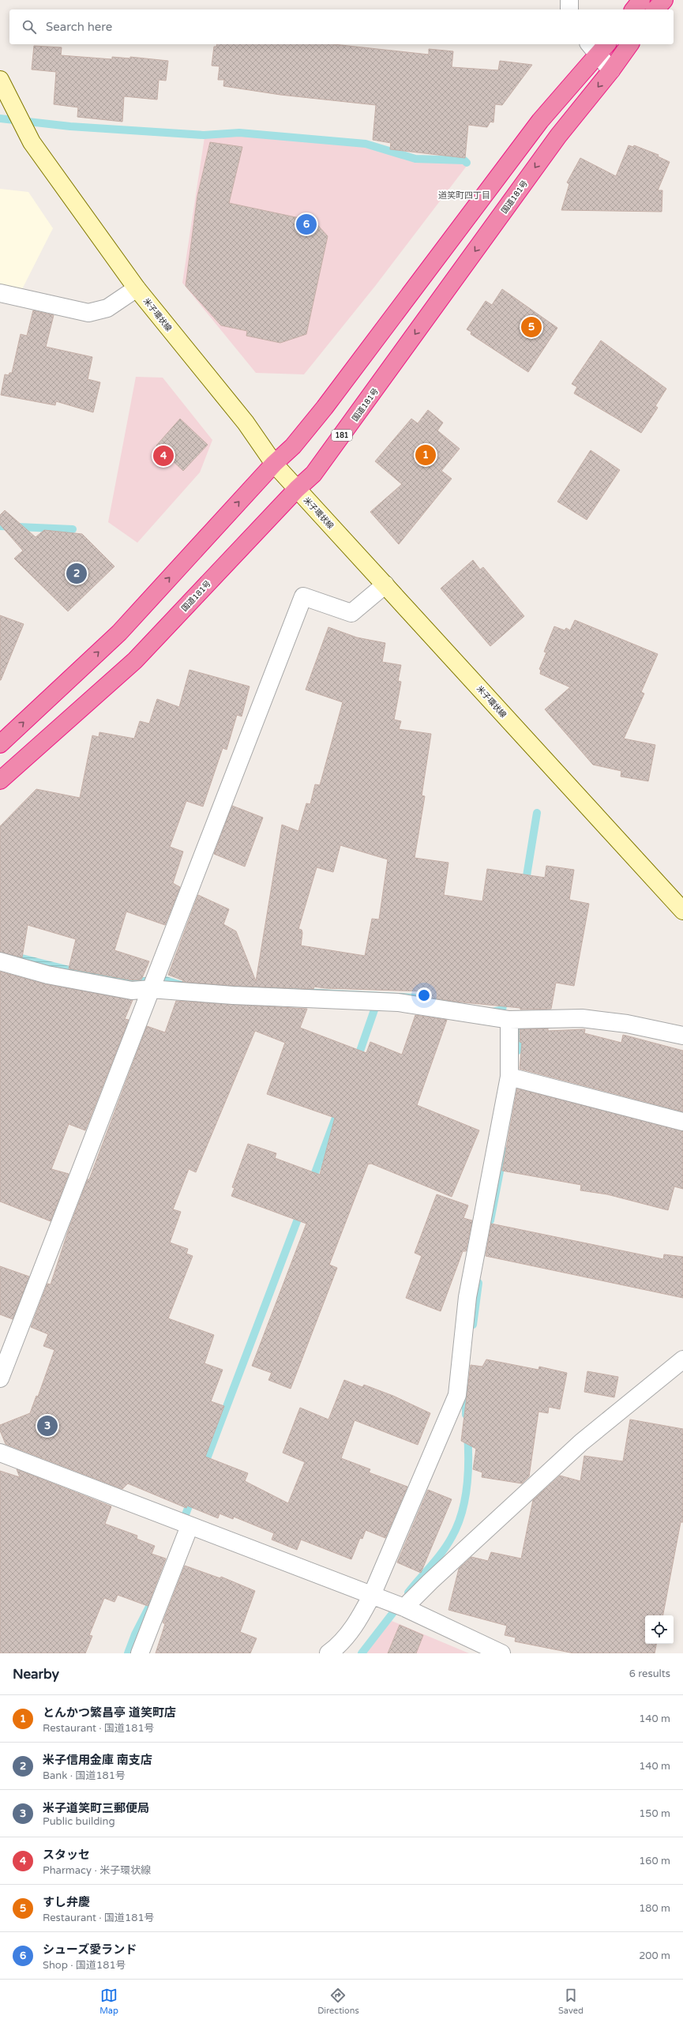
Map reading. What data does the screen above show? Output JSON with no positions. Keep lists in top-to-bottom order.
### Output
{
  "streets": {
    "highway": ["国道181号", "181"],
    "main road": ["米子環状線"]
  },
  "crossings": [
    ["国道181号", "米子環状線"]
  ],
  "districts": ["道笑町四丁目"],
  "page": {
    "search": "Search here",
    "pins": [
      "6",
      "5",
      "1",
      "4",
      "2",
      "3"
    ],
    "heading": ["Nearby", "6 results"],
    "list": [
      {
        "mark": "1",
        "name": "とんかつ繁昌亭 道笑町店",
        "note": "Restaurant · 国道181号",
        "value": "140 m"
      },
      {
        "mark": "2",
        "name": "米子信用金庫 南支店",
        "note": "Bank · 国道181号",
        "value": "140 m"
      },
      {
        "mark": "3",
        "name": "米子道笑町三郵便局",
        "note": "Public building",
        "value": "150 m"
      },
      {
        "mark": "4",
        "name": "スタッセ",
        "note": "Pharmacy · 米子環状線",
        "value": "160 m"
      },
      {
        "mark": "5",
        "name": "すし弁慶",
        "note": "Restaurant · 国道181号",
        "value": "180 m"
      },
      {
        "mark": "6",
        "name": "シューズ愛ランド",
        "note": "Shop · 国道181号",
        "value": "200 m"
      }
    ],
    "nav": ["Map", "Directions", "Saved"]
  }
}
